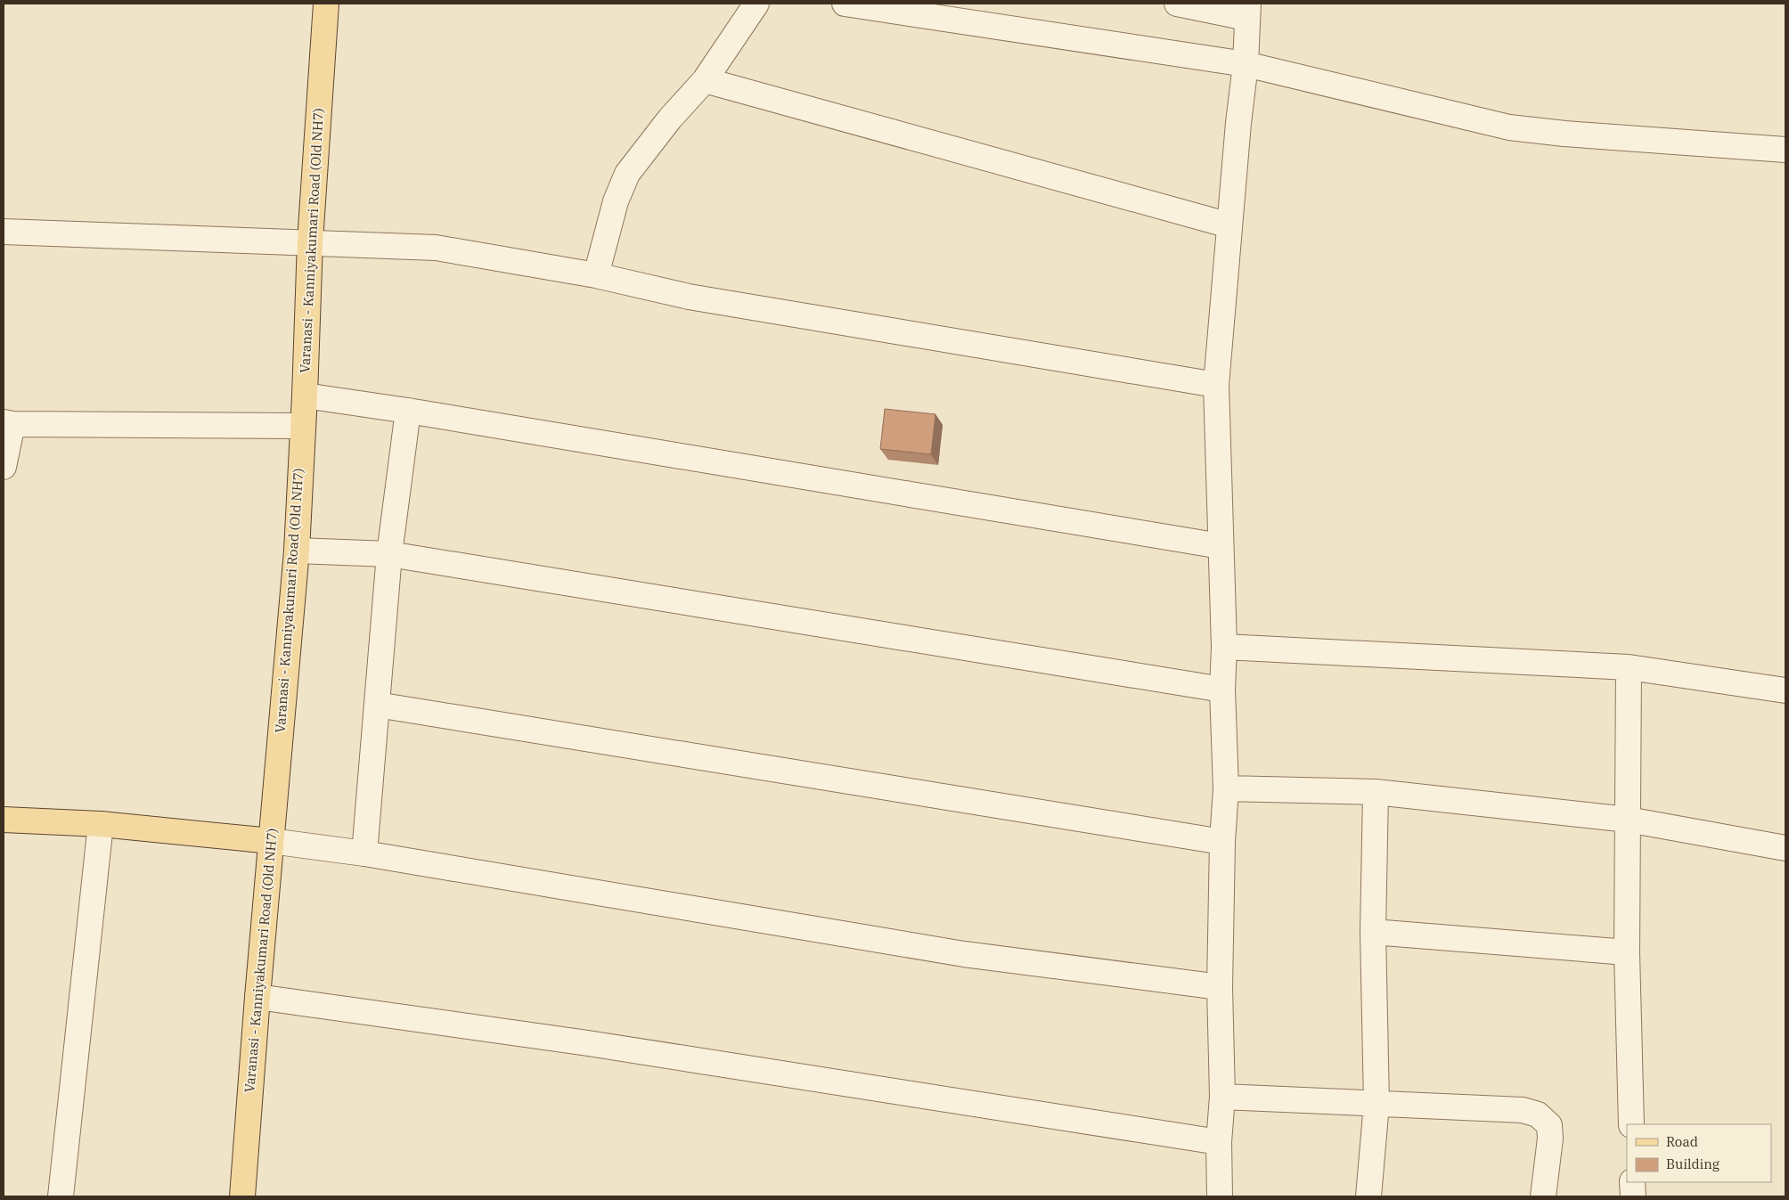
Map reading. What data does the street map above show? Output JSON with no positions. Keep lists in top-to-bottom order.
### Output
{
  "streets": {
    "main road": ["Varanasi - Kanniyakumari Road (Old NH7)"]
  },
  "legend": ["Road", "Building"]
}
